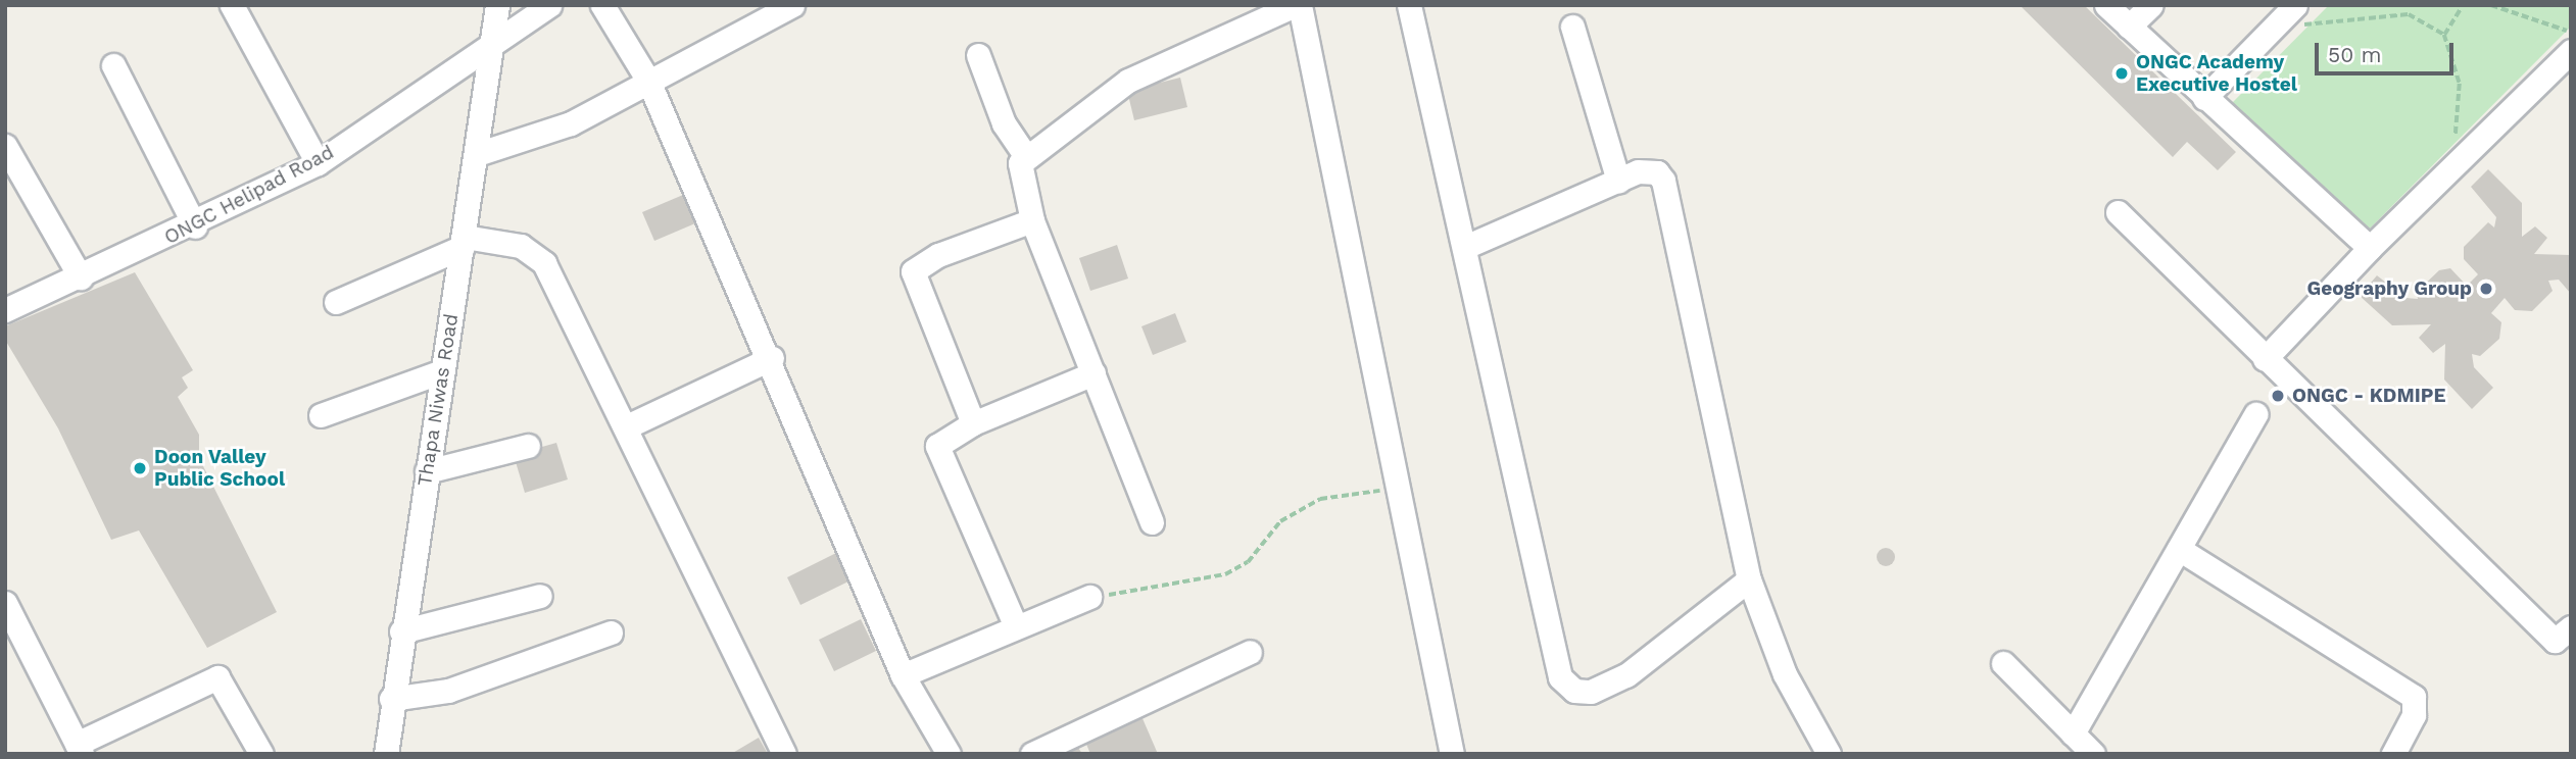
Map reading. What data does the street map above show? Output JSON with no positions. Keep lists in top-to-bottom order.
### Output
{
  "streets": {
    "street": ["ONGC Helipad Road", "Thapa Niwas Road"]
  },
  "crossings": [
    ["ONGC Helipad Road", "Thapa Niwas Road"]
  ],
  "places": [
    "ONGC Academy Executive Hostel",
    "Geography Group",
    "ONGC - KDMIPE",
    "Doon Valley Public School"
  ],
  "scale_bar": "50 m"
}
